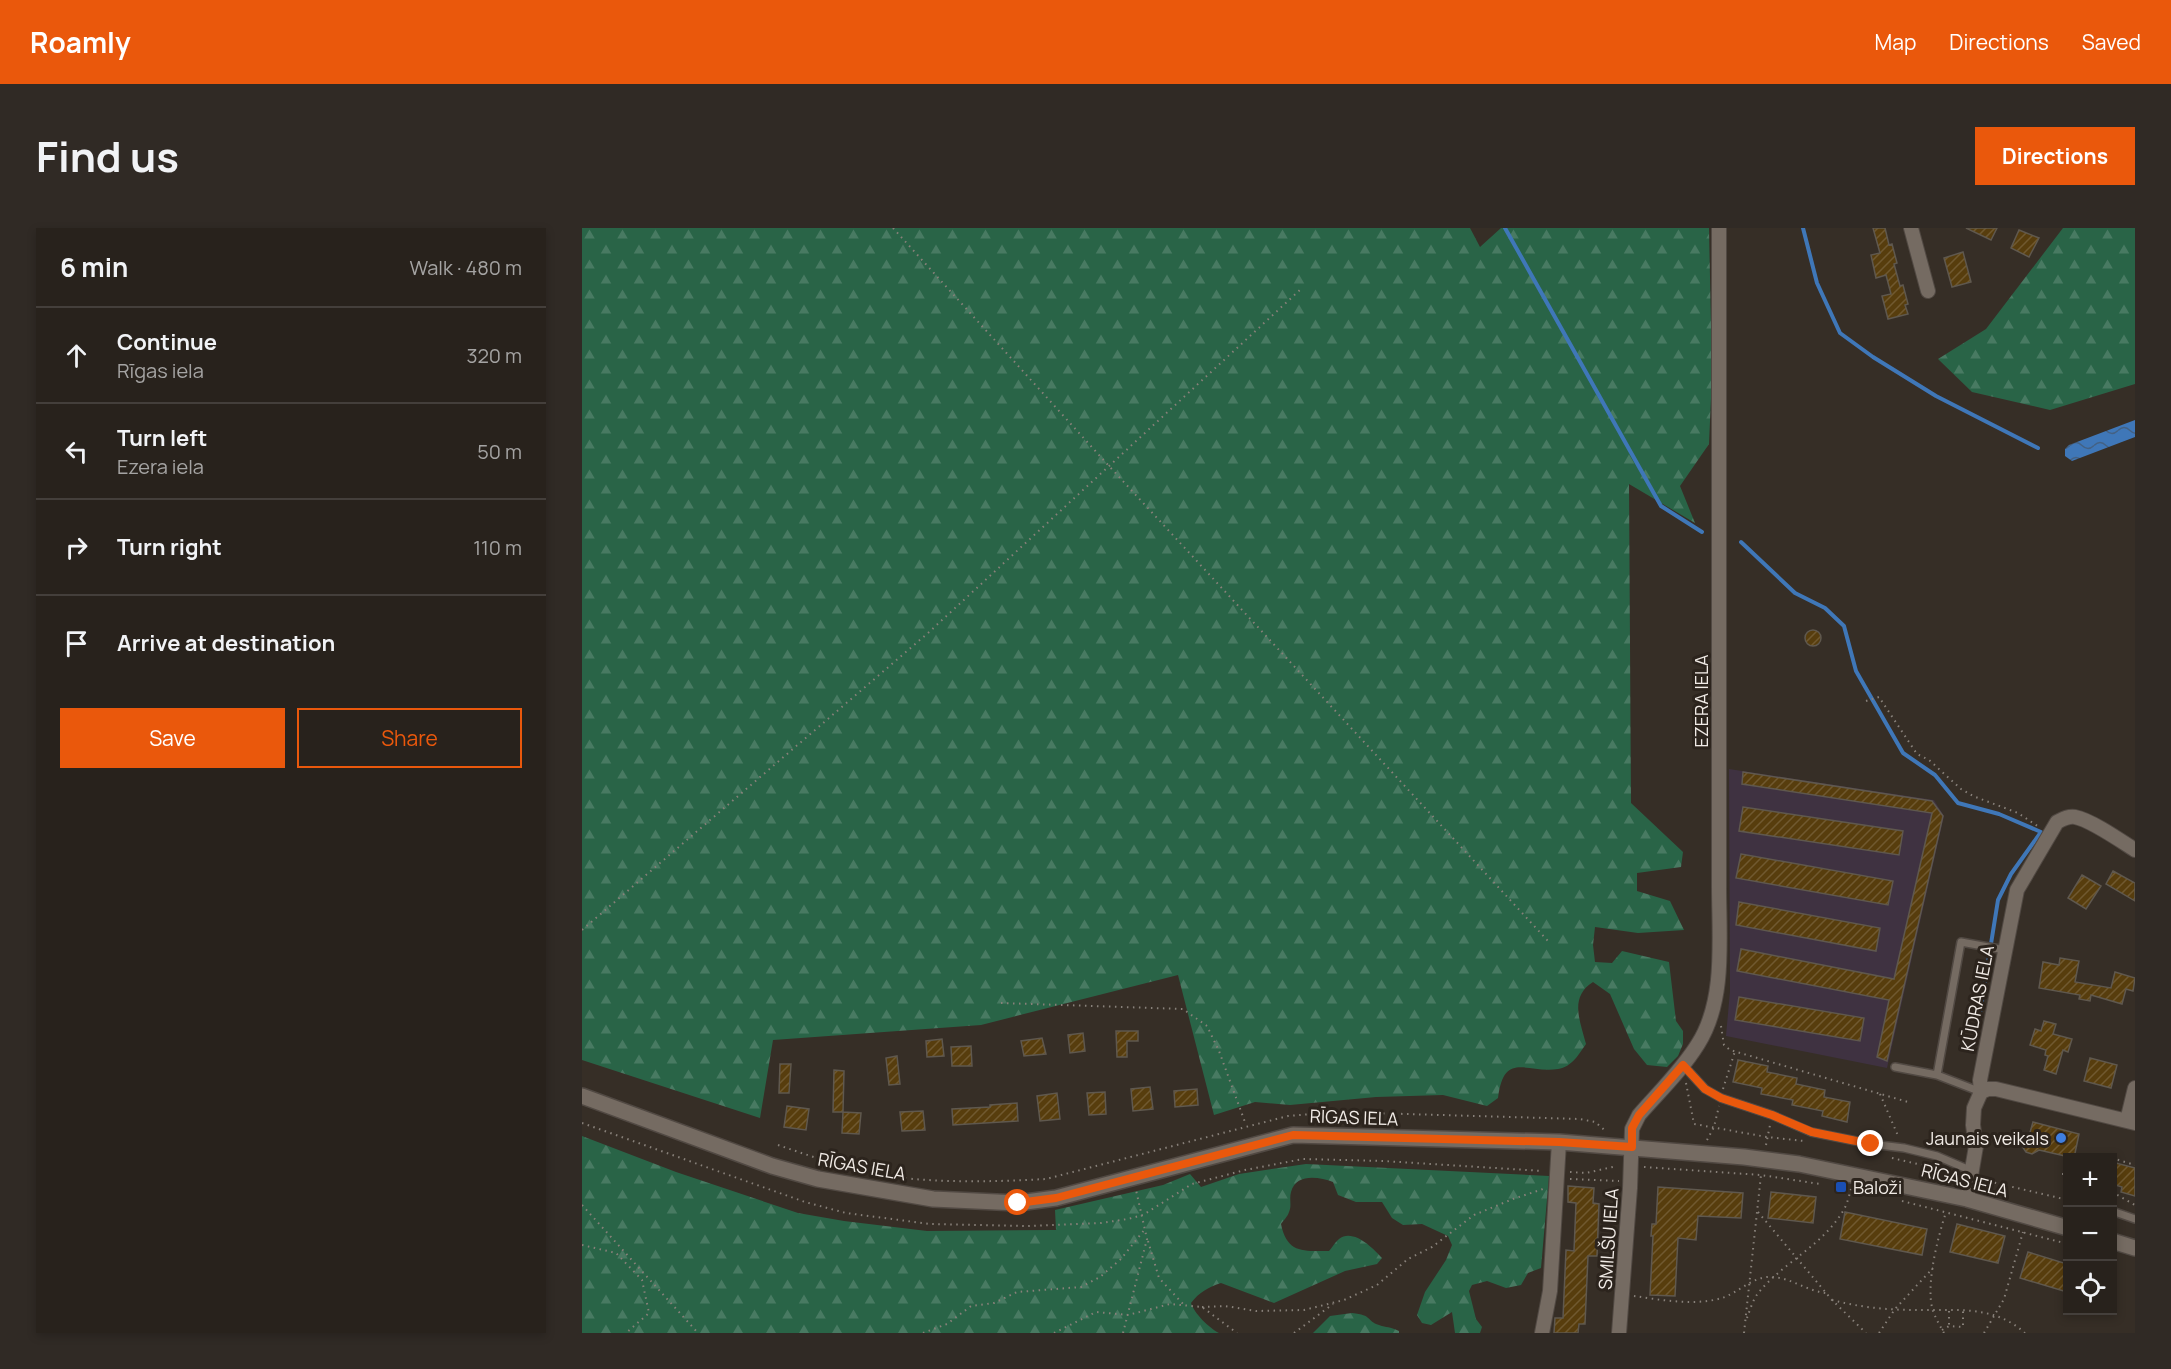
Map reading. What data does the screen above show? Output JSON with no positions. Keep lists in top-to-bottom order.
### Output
{
  "streets": {
    "main road": ["RĪGAS IELA"],
    "street": ["EZERA IELA", "KŪDRAS IELA", "SMILŠU IELA"]
  },
  "crossings": [
    ["EZERA IELA", "RĪGAS IELA"],
    ["EZERA IELA", "SMILŠU IELA"],
    ["KŪDRAS IELA", "RĪGAS IELA"],
    ["RĪGAS IELA", "SMILŠU IELA"]
  ],
  "places": {
    "other": ["Jaunais veikals"],
    "transit": ["Baloži"]
  },
  "page": {
    "header": "Roamly",
    "nav": ["Map", "Directions", "Saved"],
    "title": "Find us",
    "buttons": [
      "Directions",
      ["Save", "Share"]
    ],
    "heading": ["6 min", "Walk · 480 m"],
    "list": [
      ["Continue", "Rīgas iela", "320 m"],
      ["Turn left", "Ezera iela", "50 m"],
      ["Turn right", "110 m"],
      "Arrive at destination"
    ],
    "map_buttons": ["+", "−"]
  }
}
